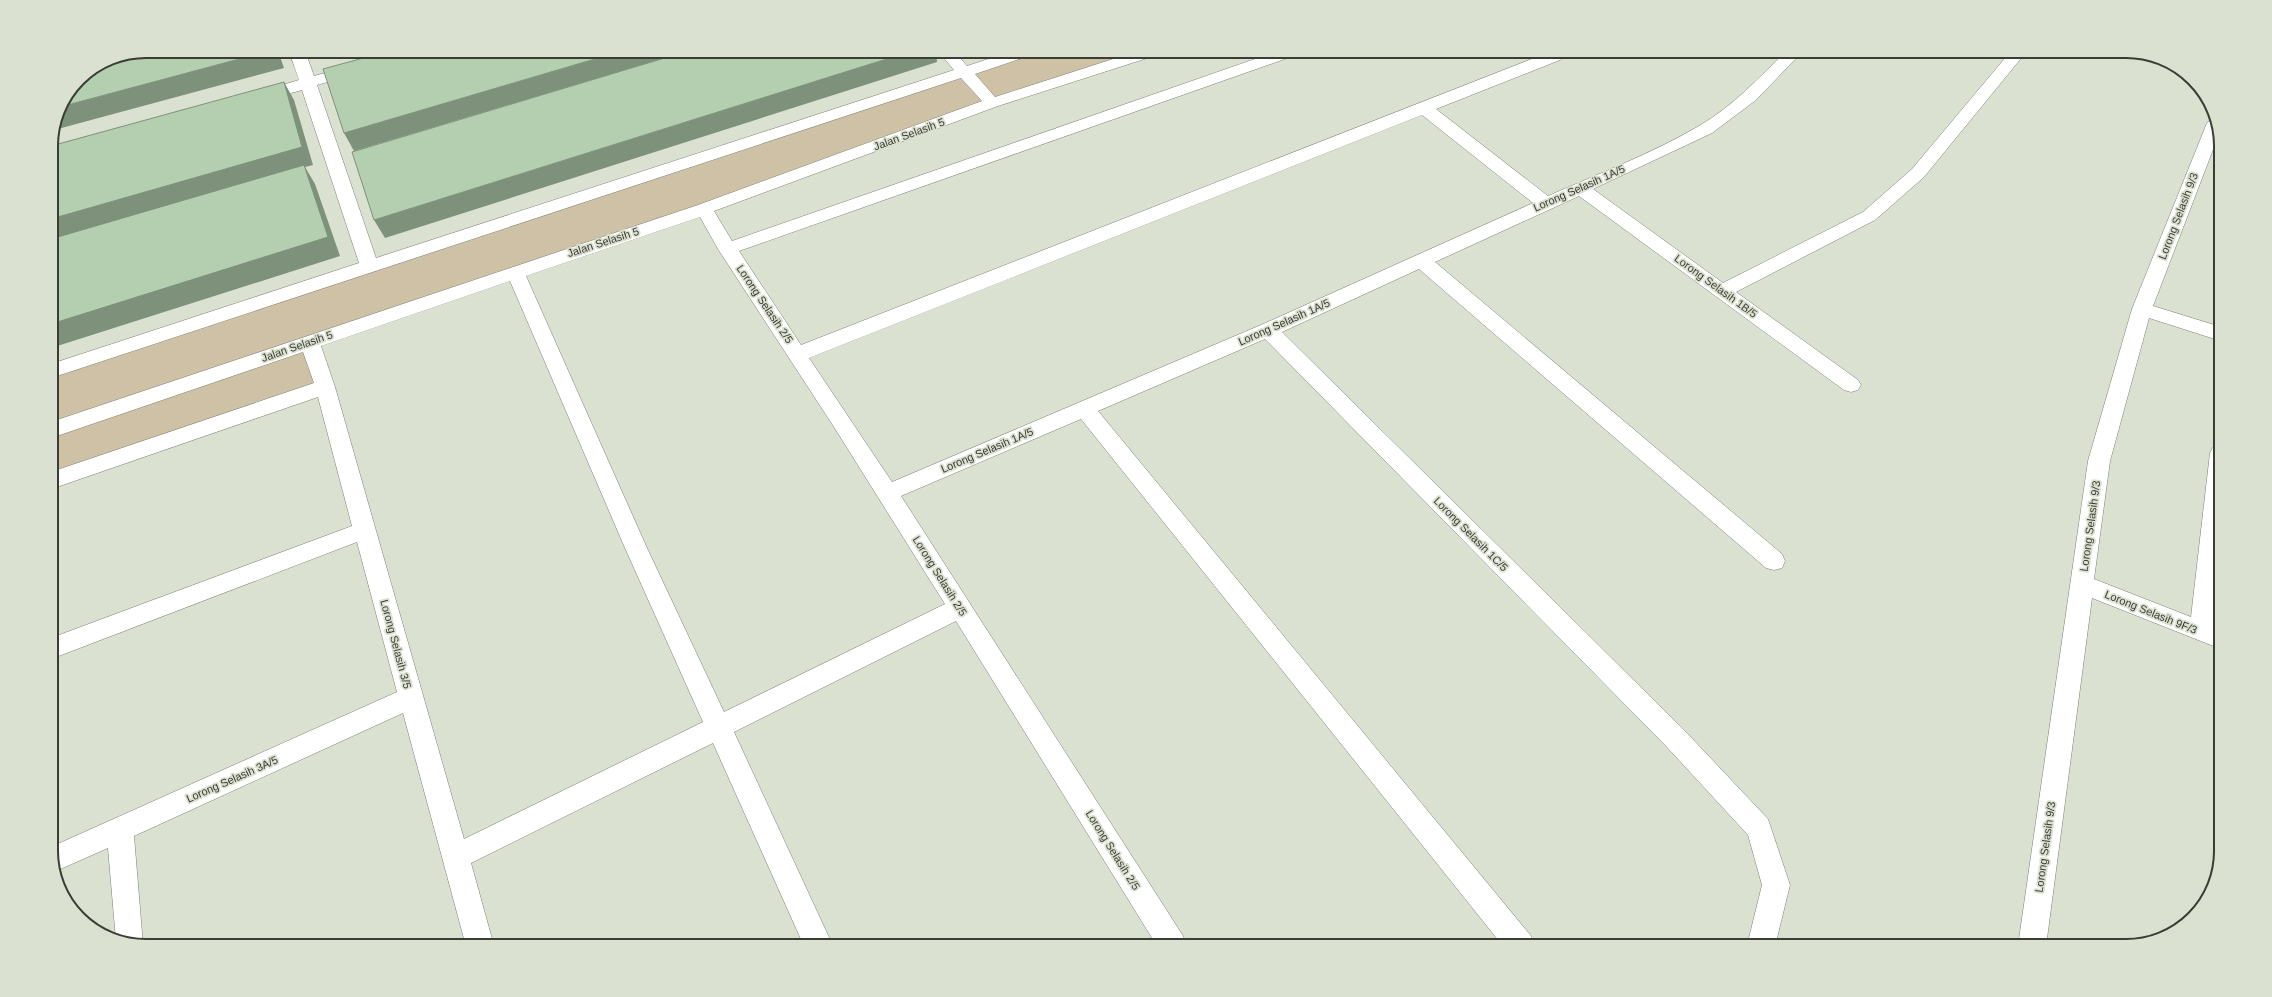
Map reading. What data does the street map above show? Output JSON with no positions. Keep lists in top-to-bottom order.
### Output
{
  "streets": {
    "street": [
      "Jalan Selasih 5",
      "Lorong Selasih 1A/5",
      "Lorong Selasih 9/3",
      "Lorong Selasih 1B/5",
      "Lorong Selasih 2/5",
      "Lorong Selasih 1C/5",
      "Lorong Selasih 9F/3",
      "Lorong Selasih 3/5",
      "Lorong Selasih 3A/5"
    ]
  },
  "crossings": [
    ["Jalan Selasih 5", "Lorong Selasih 2/5"],
    ["Jalan Selasih 5", "Lorong Selasih 3/5"],
    ["Lorong Selasih 1A/5", "Lorong Selasih 1B/5"],
    ["Lorong Selasih 1A/5", "Lorong Selasih 2/5"],
    ["Lorong Selasih 1A/5", "Lorong Selasih 1C/5"],
    ["Lorong Selasih 9/3", "Lorong Selasih 9F/3"],
    ["Lorong Selasih 3/5", "Lorong Selasih 3A/5"]
  ]
}
